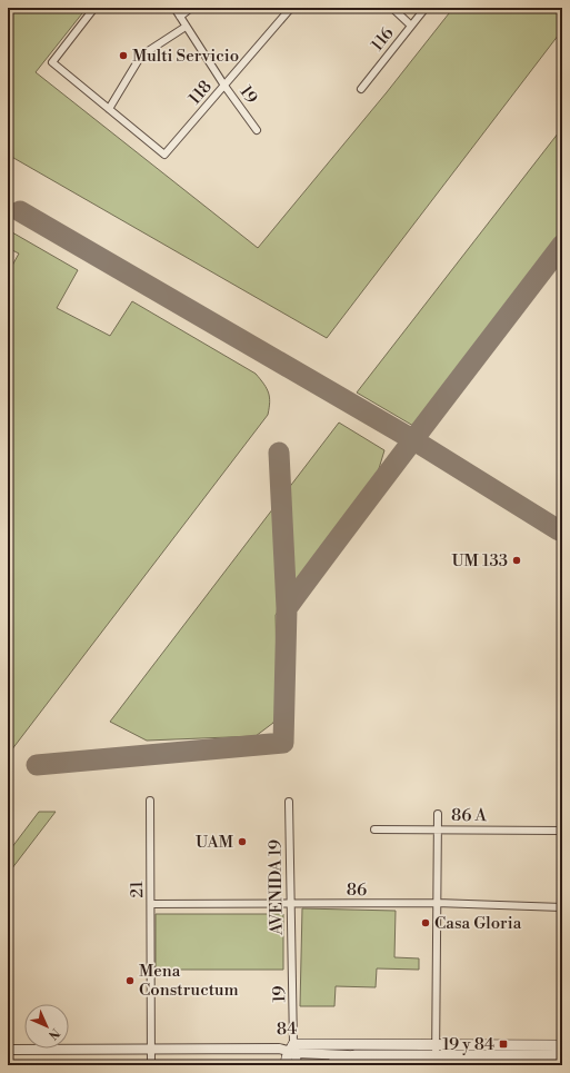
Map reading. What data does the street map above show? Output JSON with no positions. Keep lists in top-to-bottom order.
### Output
{
  "streets": {
    "main road": ["84"],
    "street": [
      "116",
      "118",
      "19",
      "86 A",
      "AVENIDA 19",
      "21",
      "86"
    ]
  },
  "crossings": [
    ["118", "19"],
    ["19", "AVENIDA 19"],
    ["19", "84"],
    ["AVENIDA 19", "86"],
    ["21", "86"],
    ["21", "84"]
  ],
  "places": {
    "other": [
      "Multi Servicio",
      "UM 133",
      "UAM",
      "Casa Gloria",
      "Mena Constructum"
    ],
    "transit": ["19 y 84"]
  },
  "north": "bottom right"
}
